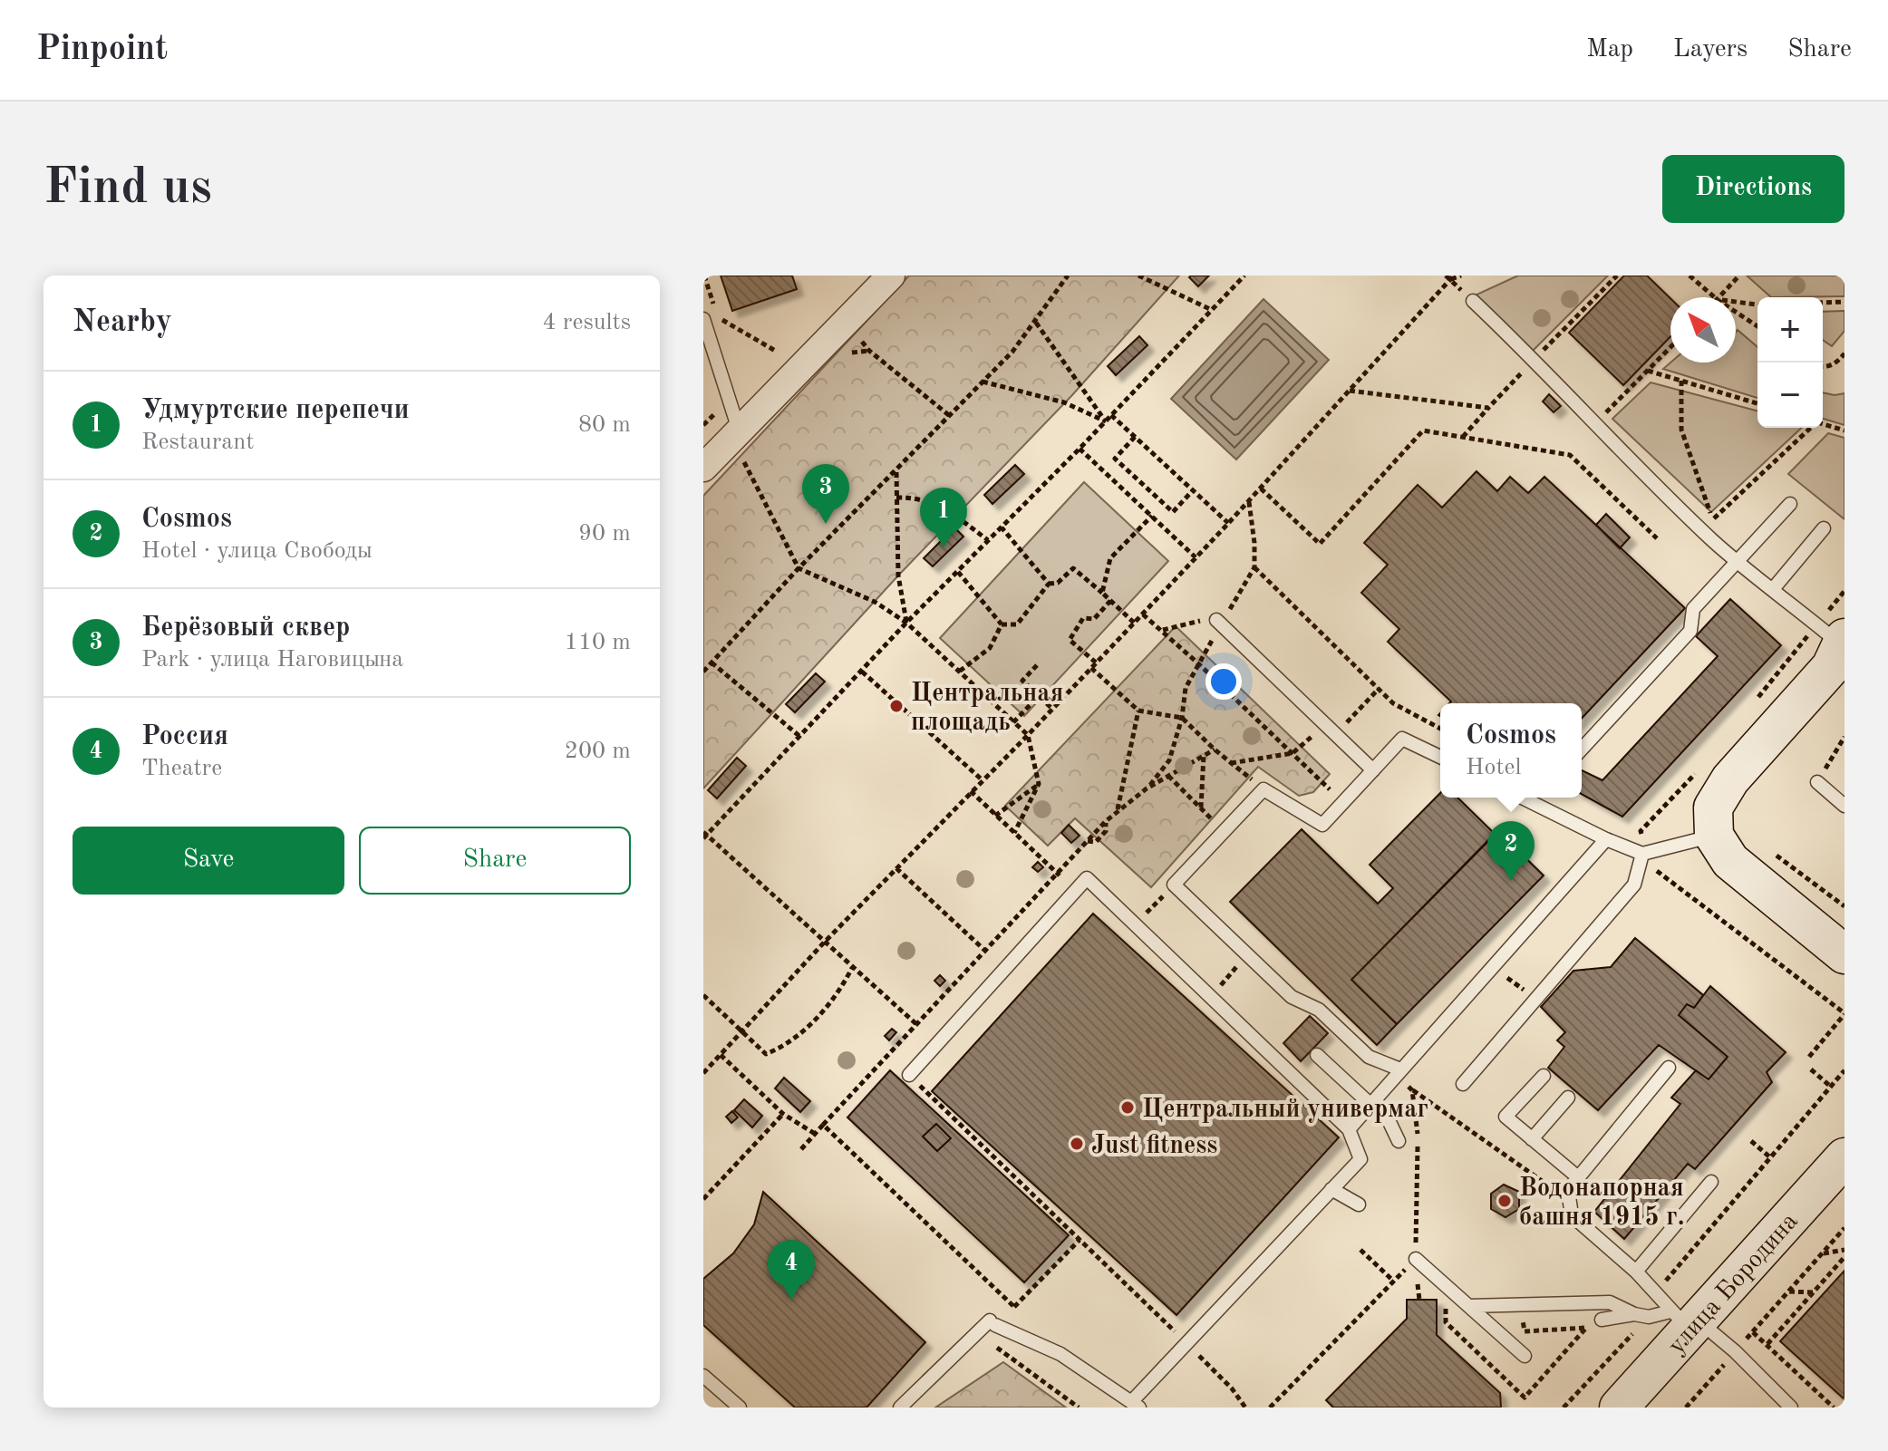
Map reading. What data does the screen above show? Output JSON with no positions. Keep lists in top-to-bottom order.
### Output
{
  "streets": {
    "street": ["улица Бородина"]
  },
  "places": [
    "Центральная площадь",
    "Центральный универмаг",
    "Just fitness",
    "Водонапорная башня 1915 г."
  ],
  "north": "top left",
  "page": {
    "header": "Pinpoint",
    "nav": ["Map", "Layers", "Share"],
    "buttons": [
      "Directions",
      ["Save", "Share"]
    ],
    "title": "Find us",
    "heading": ["Nearby", "4 results"],
    "map_buttons": ["+", "−"],
    "list": [
      {
        "mark": "1",
        "name": "Удмуртские перепечи",
        "note": "Restaurant",
        "value": "80 m"
      },
      {
        "mark": "2",
        "name": "Cosmos",
        "note": "Hotel · улица Свободы",
        "value": "90 m"
      },
      {
        "mark": "3",
        "name": "Берёзовый сквер",
        "note": "Park · улица Наговицына",
        "value": "110 m"
      },
      {
        "mark": "4",
        "name": "Россия",
        "note": "Theatre",
        "value": "200 m"
      }
    ],
    "pins": [
      "3",
      "1",
      "2",
      "4"
    ],
    "popup": ["Cosmos", "Hotel"]
  }
}
